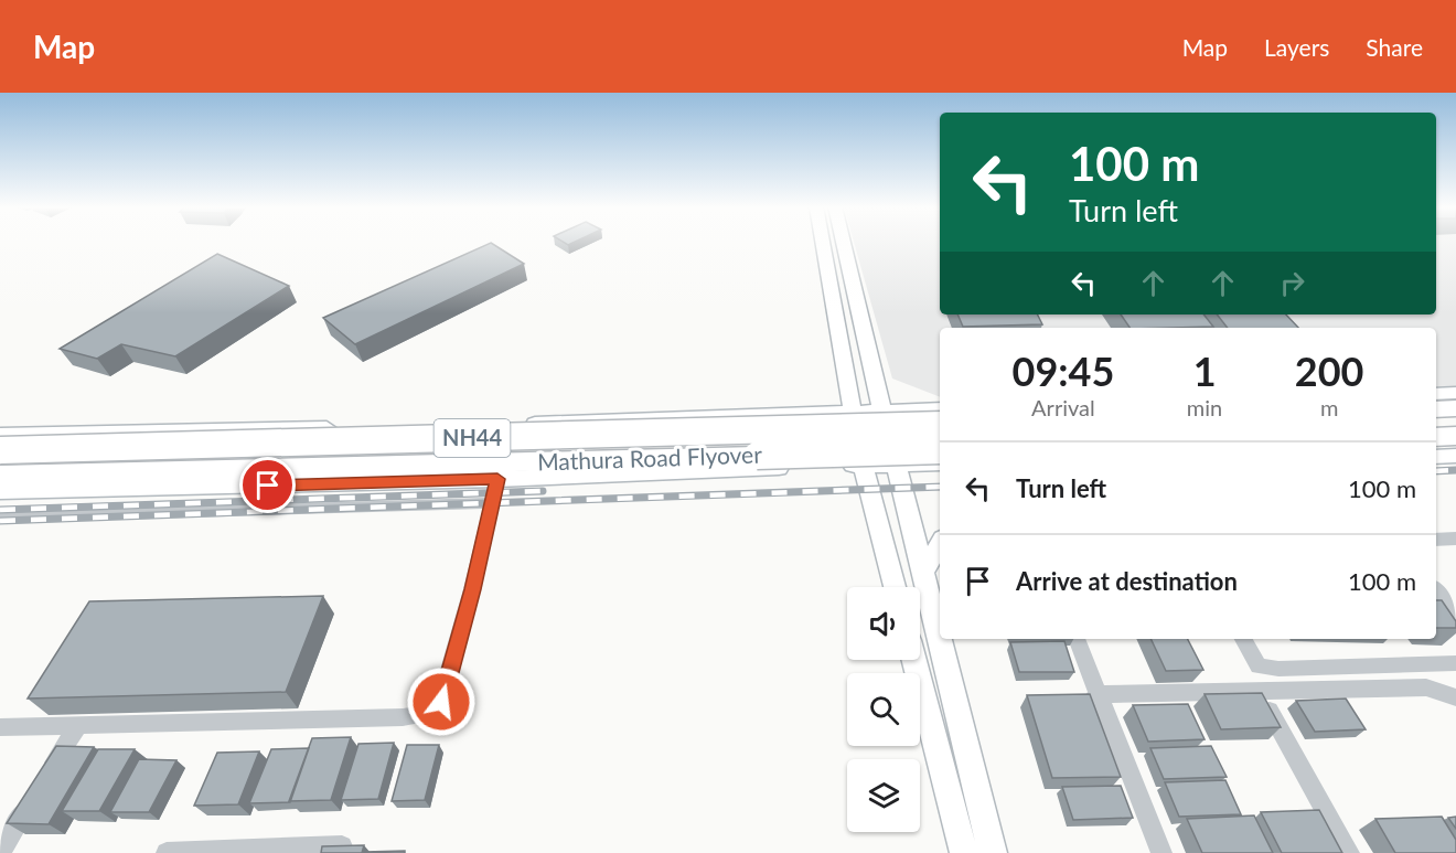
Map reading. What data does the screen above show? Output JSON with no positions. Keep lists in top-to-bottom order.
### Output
{
  "streets": {
    "highway": ["NH44", "Mathura Road Flyover"]
  },
  "page": {
    "header": "Map",
    "nav": ["Map", "Layers", "Share"],
    "turn": ["100 m", "Turn left"],
    "eta": [
      "09:45",
      "Arrival",
      "1",
      "min",
      "200",
      "m"
    ],
    "list": [
      {
        "name": "Turn left",
        "value": "100 m"
      },
      {
        "name": "Arrive at destination",
        "value": "100 m"
      }
    ]
  }
}
